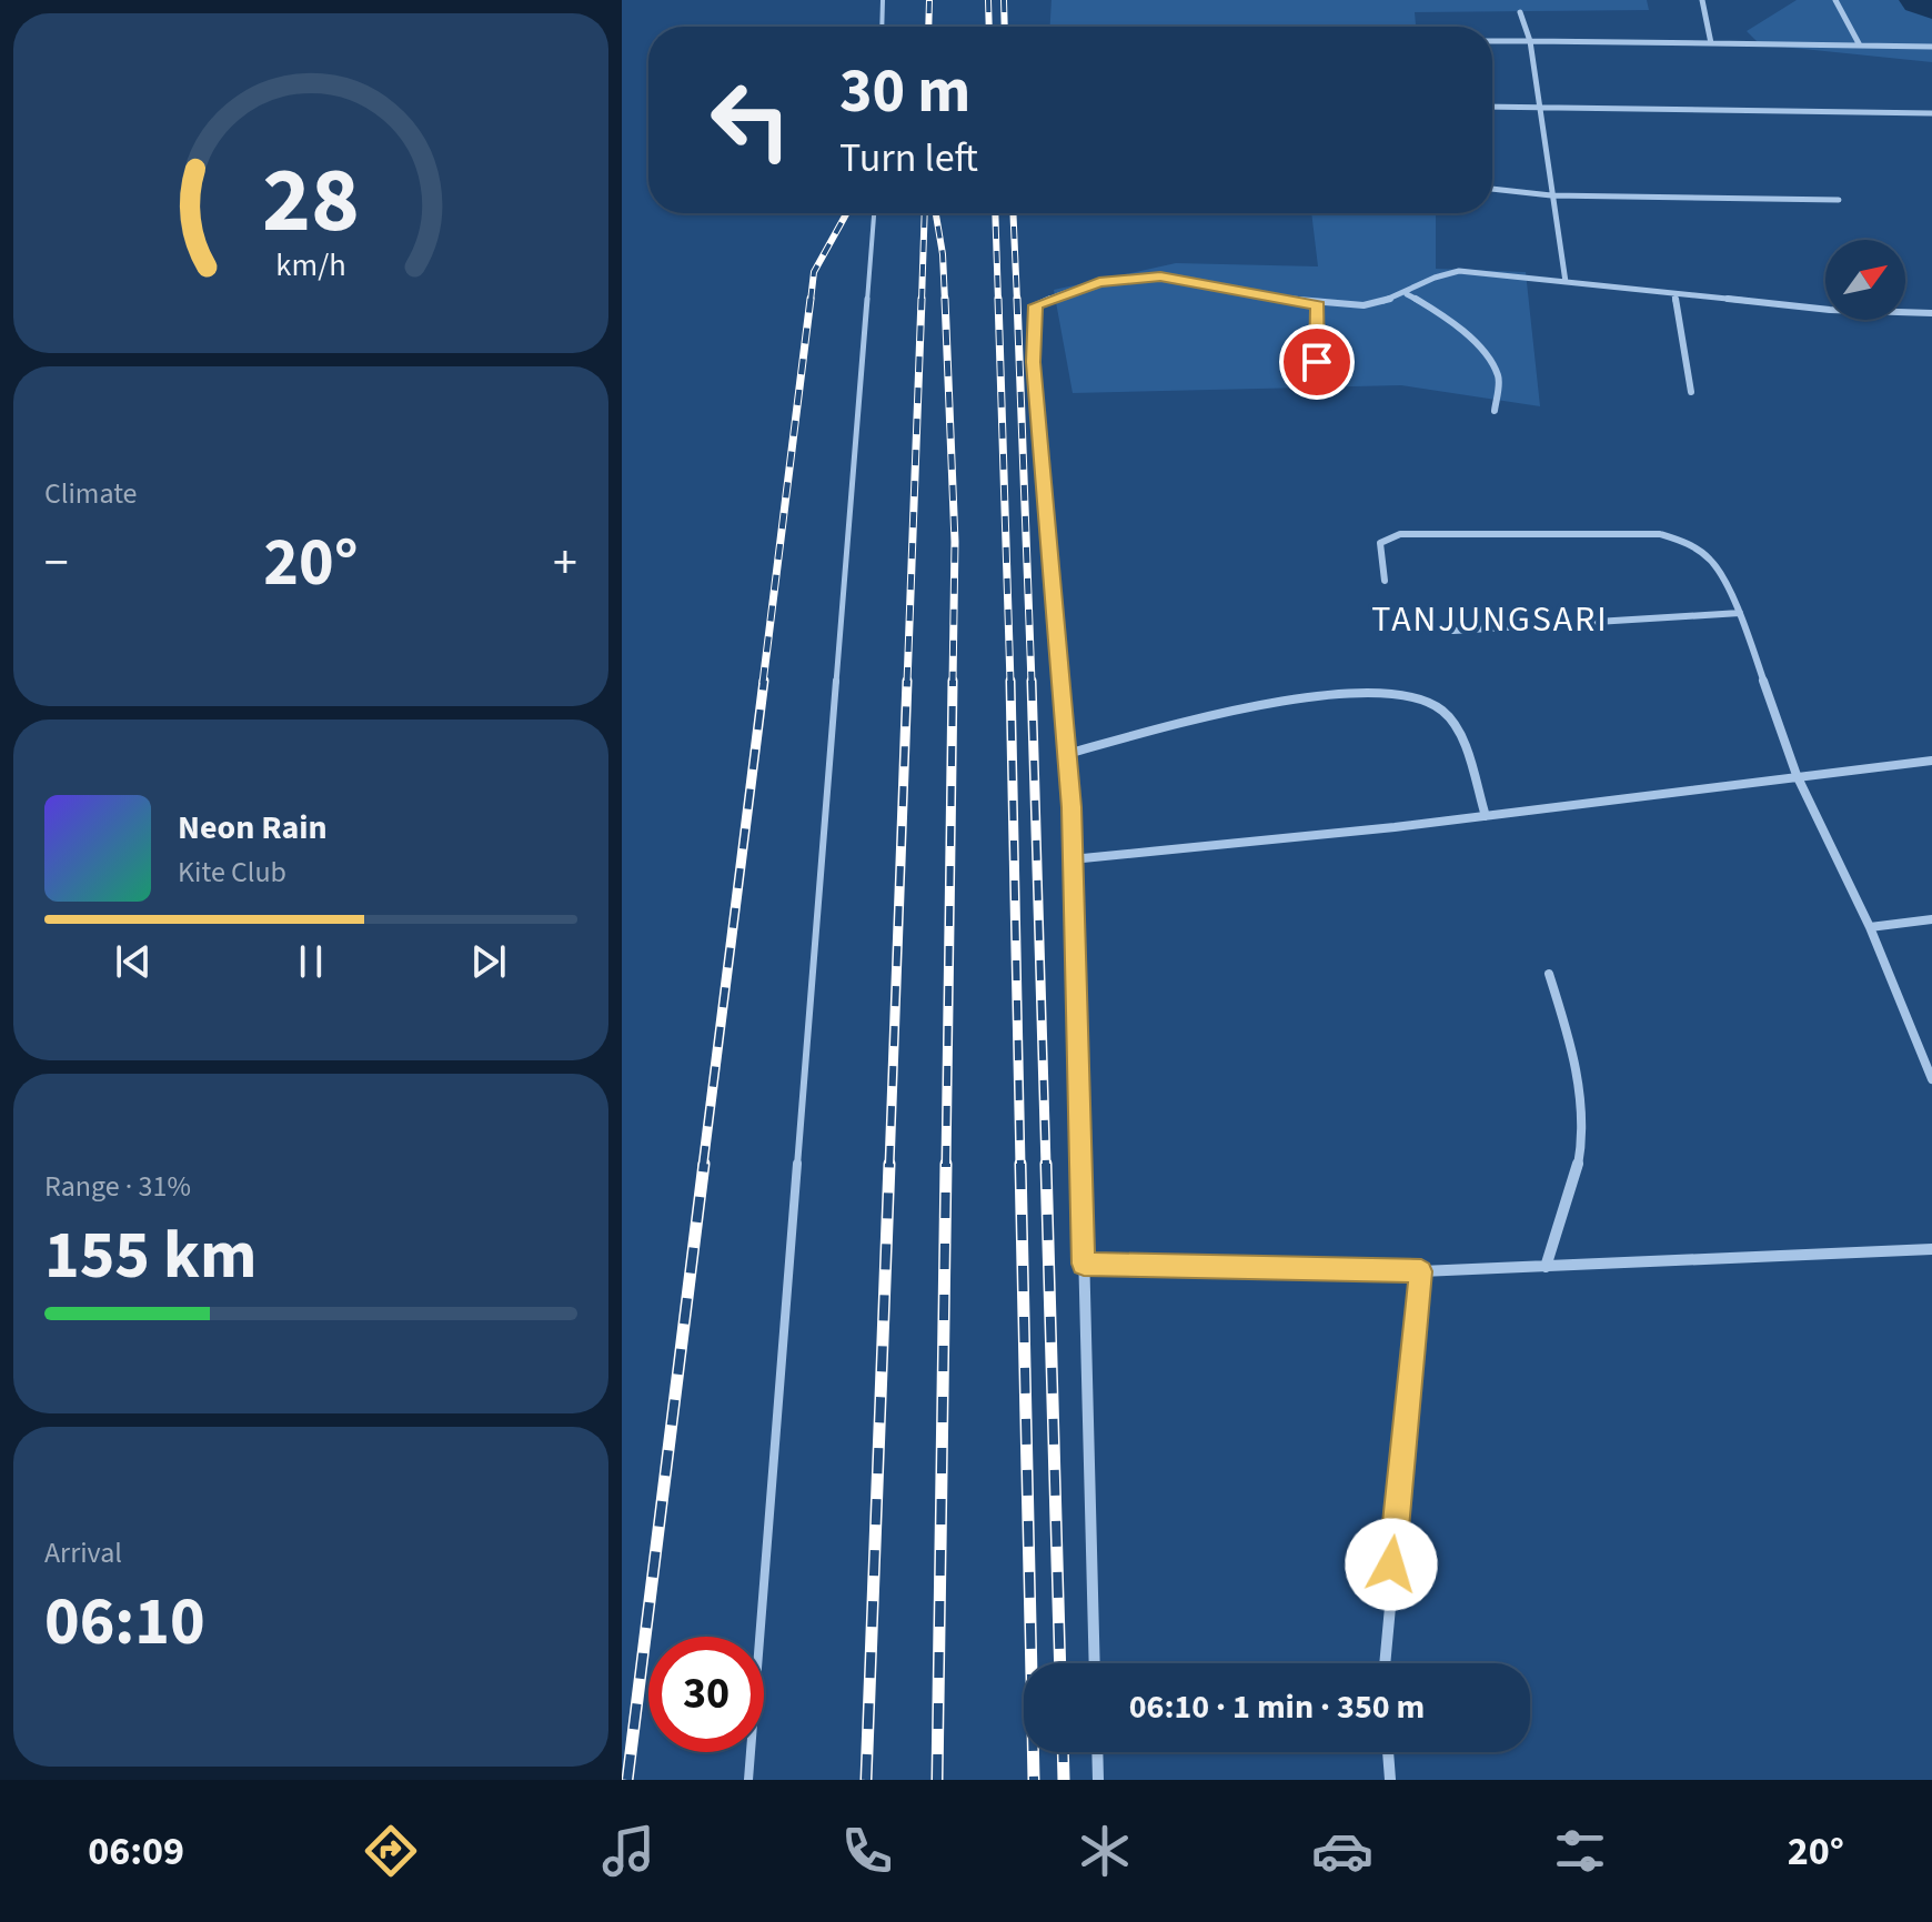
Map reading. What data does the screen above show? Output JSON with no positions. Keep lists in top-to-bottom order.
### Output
{
  "districts": ["TANJUNGSARI"],
  "north": "top right",
  "page": {
    "turn": ["30 m", "Turn left"],
    "tile": [
      "Climate",
      ["Range · 31%", "155 km"],
      ["Arrival", "06:10"]
    ],
    "heat": ["−", "20°", "+"],
    "song": ["Neon Rain", "Kite Club"],
    "limit": "30",
    "trip": "06:10 · 1 min · 350 m",
    "tabs": ["06:09", "20°"],
    "gauge": ["28", "km/h"]
  }
}
